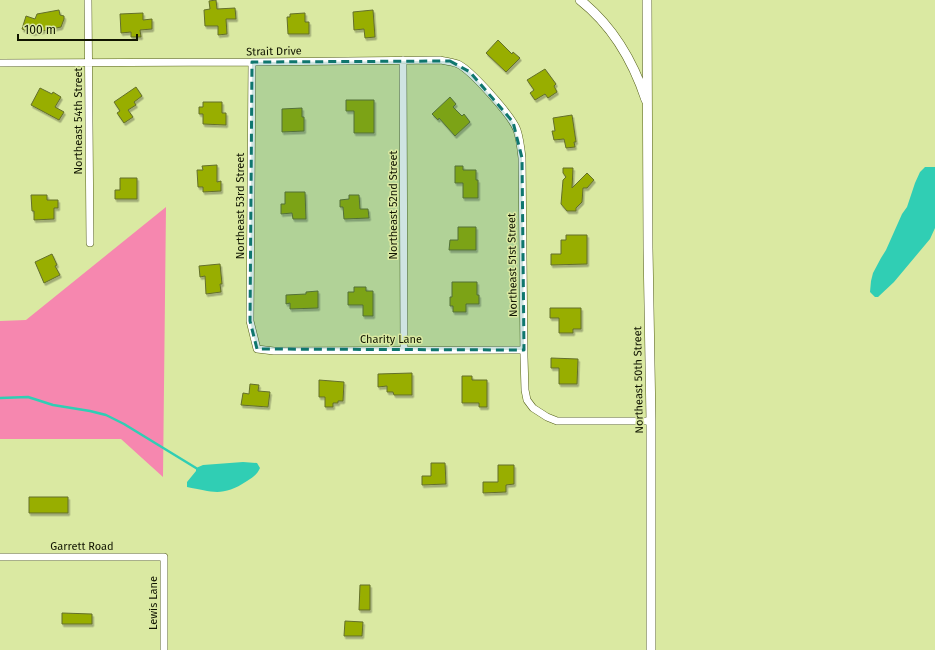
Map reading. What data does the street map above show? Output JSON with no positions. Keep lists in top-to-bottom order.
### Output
{
  "streets": {
    "street": [
      "Strait Drive",
      "Northeast 54th Street",
      "Northeast 52nd Street",
      "Northeast 53rd Street",
      "Northeast 51st Street",
      "Charity Lane",
      "Northeast 50th Street",
      "Garrett Road",
      "Lewis Lane"
    ]
  },
  "crossings": [
    ["Strait Drive", "Northeast 54th Street"],
    ["Strait Drive", "Northeast 52nd Street"],
    ["Strait Drive", "Northeast 53rd Street"],
    ["Strait Drive", "Northeast 51st Street"],
    ["Northeast 52nd Street", "Charity Lane"],
    ["Northeast 53rd Street", "Charity Lane"],
    ["Northeast 51st Street", "Charity Lane"],
    ["Northeast 51st Street", "Northeast 50th Street"],
    ["Garrett Road", "Lewis Lane"]
  ],
  "scale_bar": "100 m"
}
